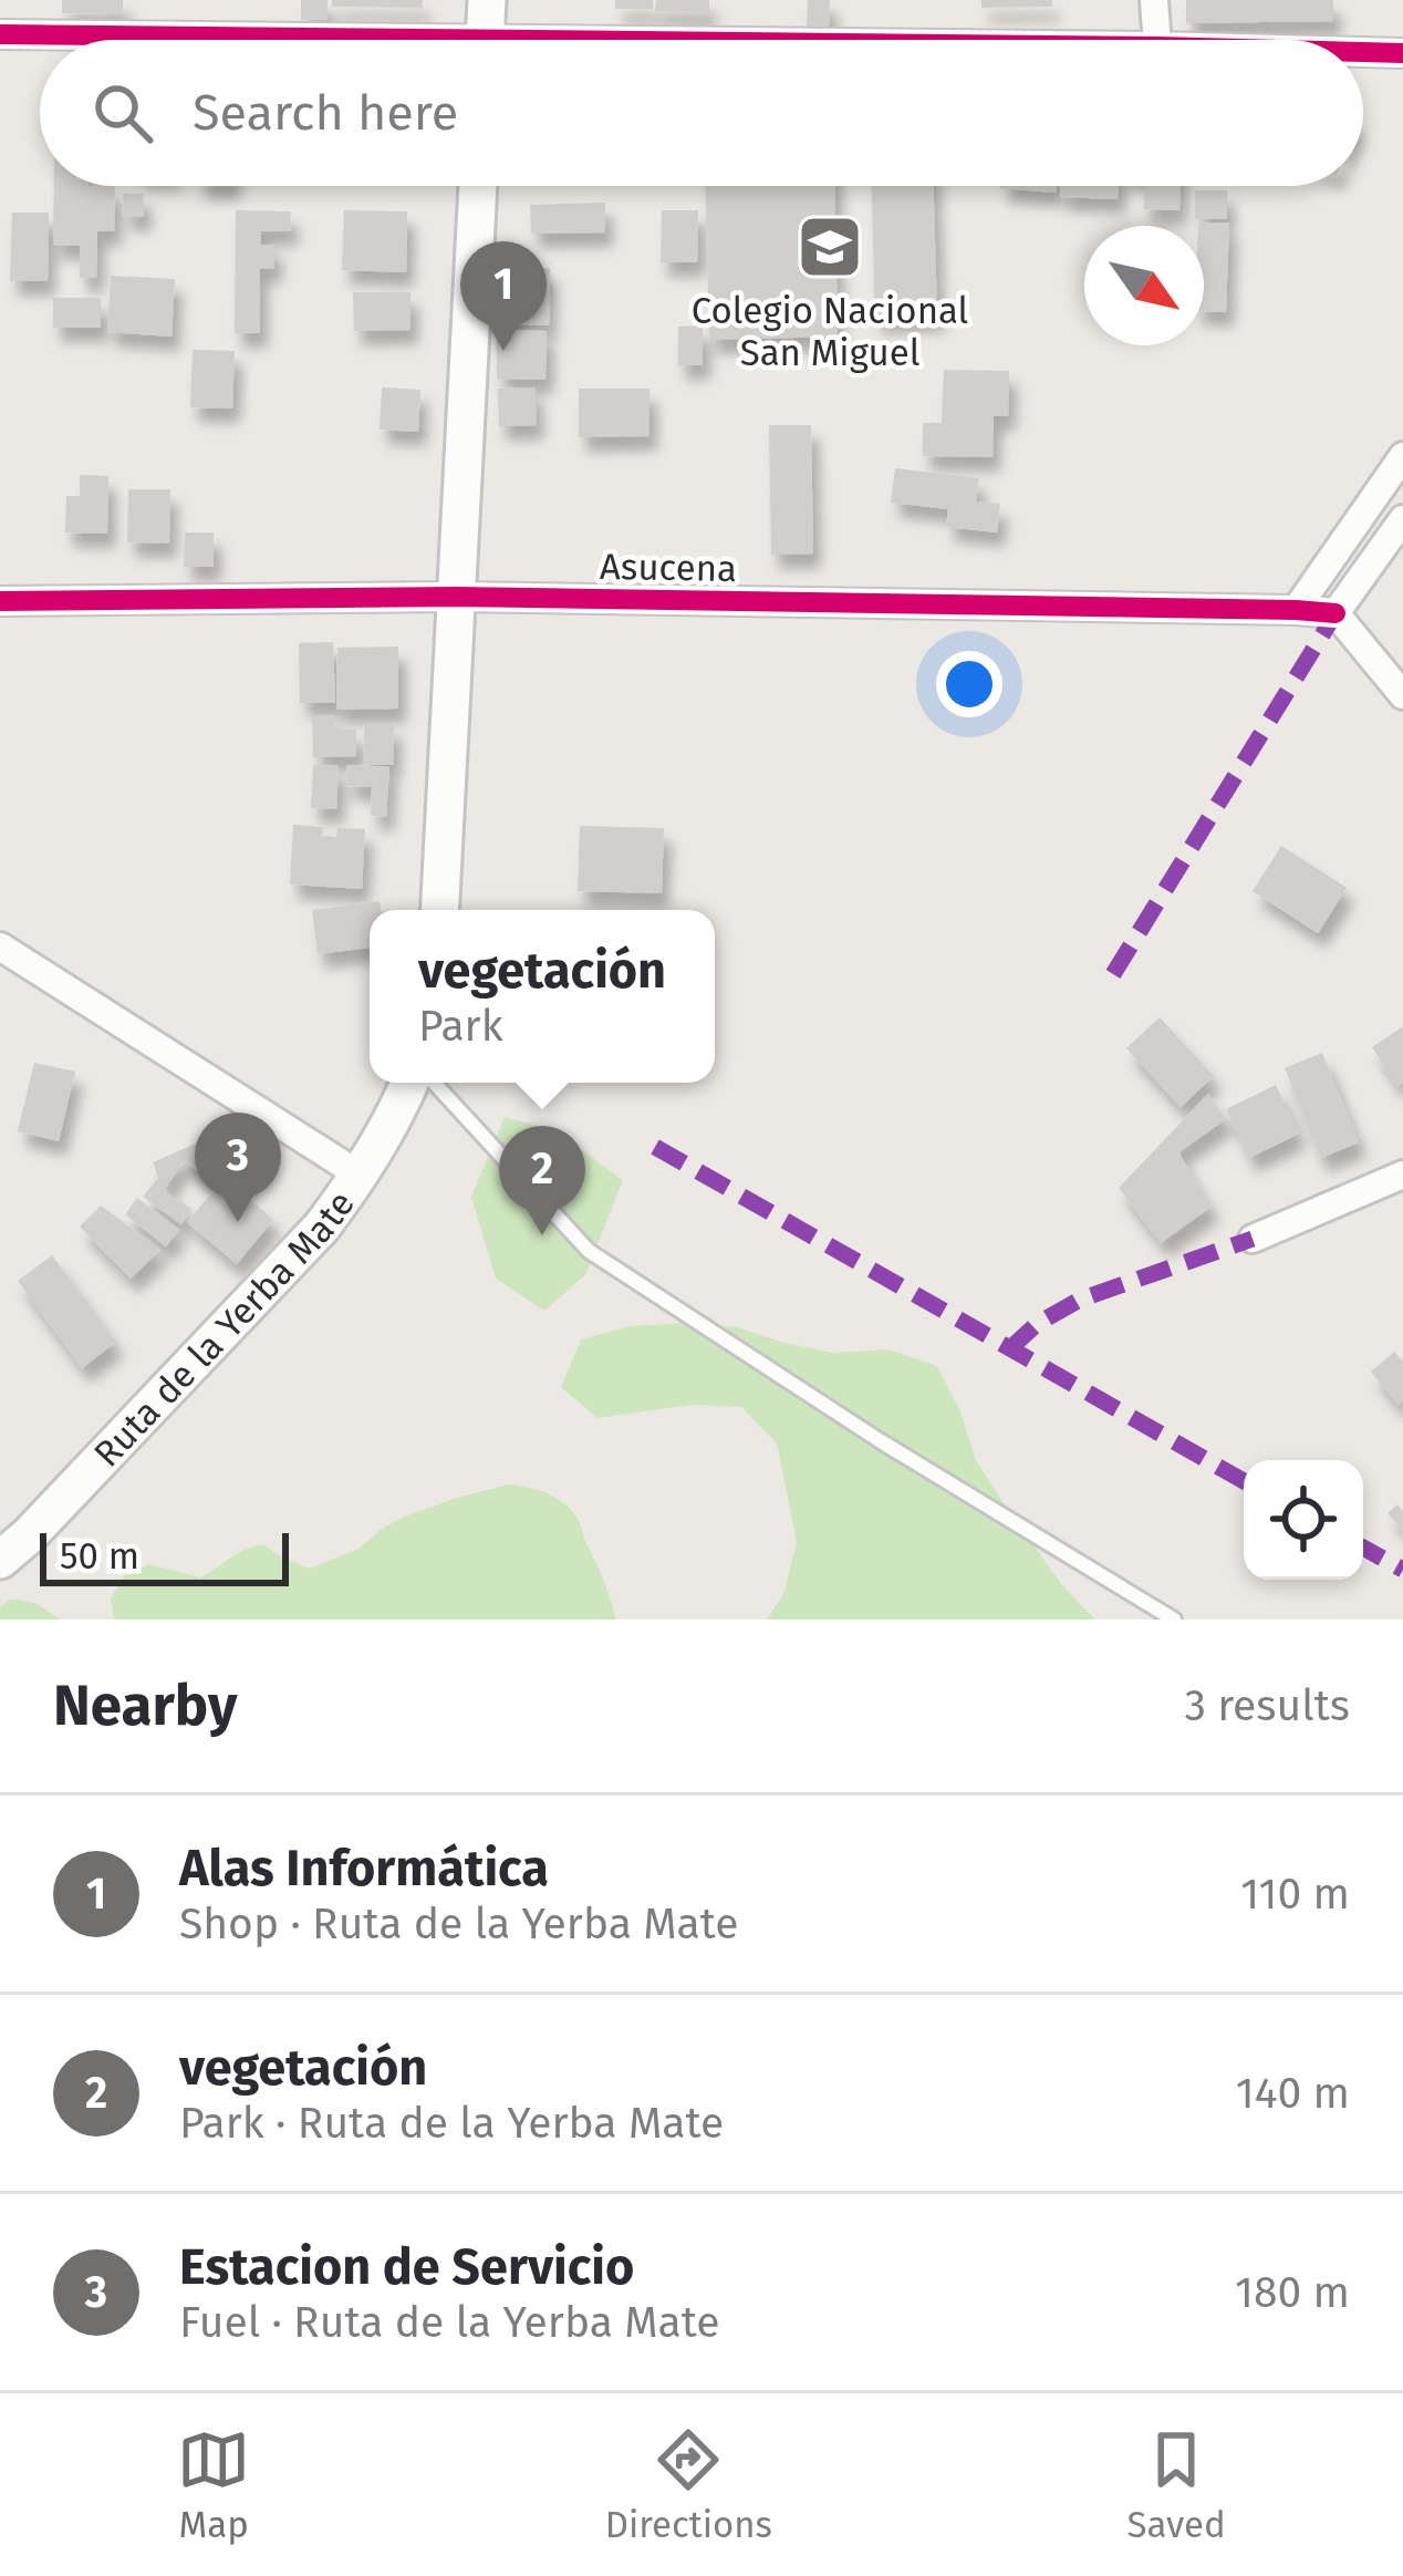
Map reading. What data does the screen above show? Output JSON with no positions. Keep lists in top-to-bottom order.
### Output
{
  "streets": {
    "main road": ["Ruta de la Yerba Mate"],
    "street": ["Asucena"]
  },
  "places": {
    "school or university": ["Colegio Nacional San Miguel"]
  },
  "scale_bar": "50 m",
  "north": "bottom right",
  "page": {
    "search": "Search here",
    "pins": ["1", "3", "2"],
    "popup": ["vegetación", "Park"],
    "scale": "50 m",
    "heading": ["Nearby", "3 results"],
    "list": [
      {
        "mark": "1",
        "name": "Alas Informática",
        "note": "Shop · Ruta de la Yerba Mate",
        "value": "110 m"
      },
      {
        "mark": "2",
        "name": "vegetación",
        "note": "Park · Ruta de la Yerba Mate",
        "value": "140 m"
      },
      {
        "mark": "3",
        "name": "Estacion de Servicio",
        "note": "Fuel · Ruta de la Yerba Mate",
        "value": "180 m"
      }
    ],
    "nav": ["Map", "Directions", "Saved"]
  }
}
